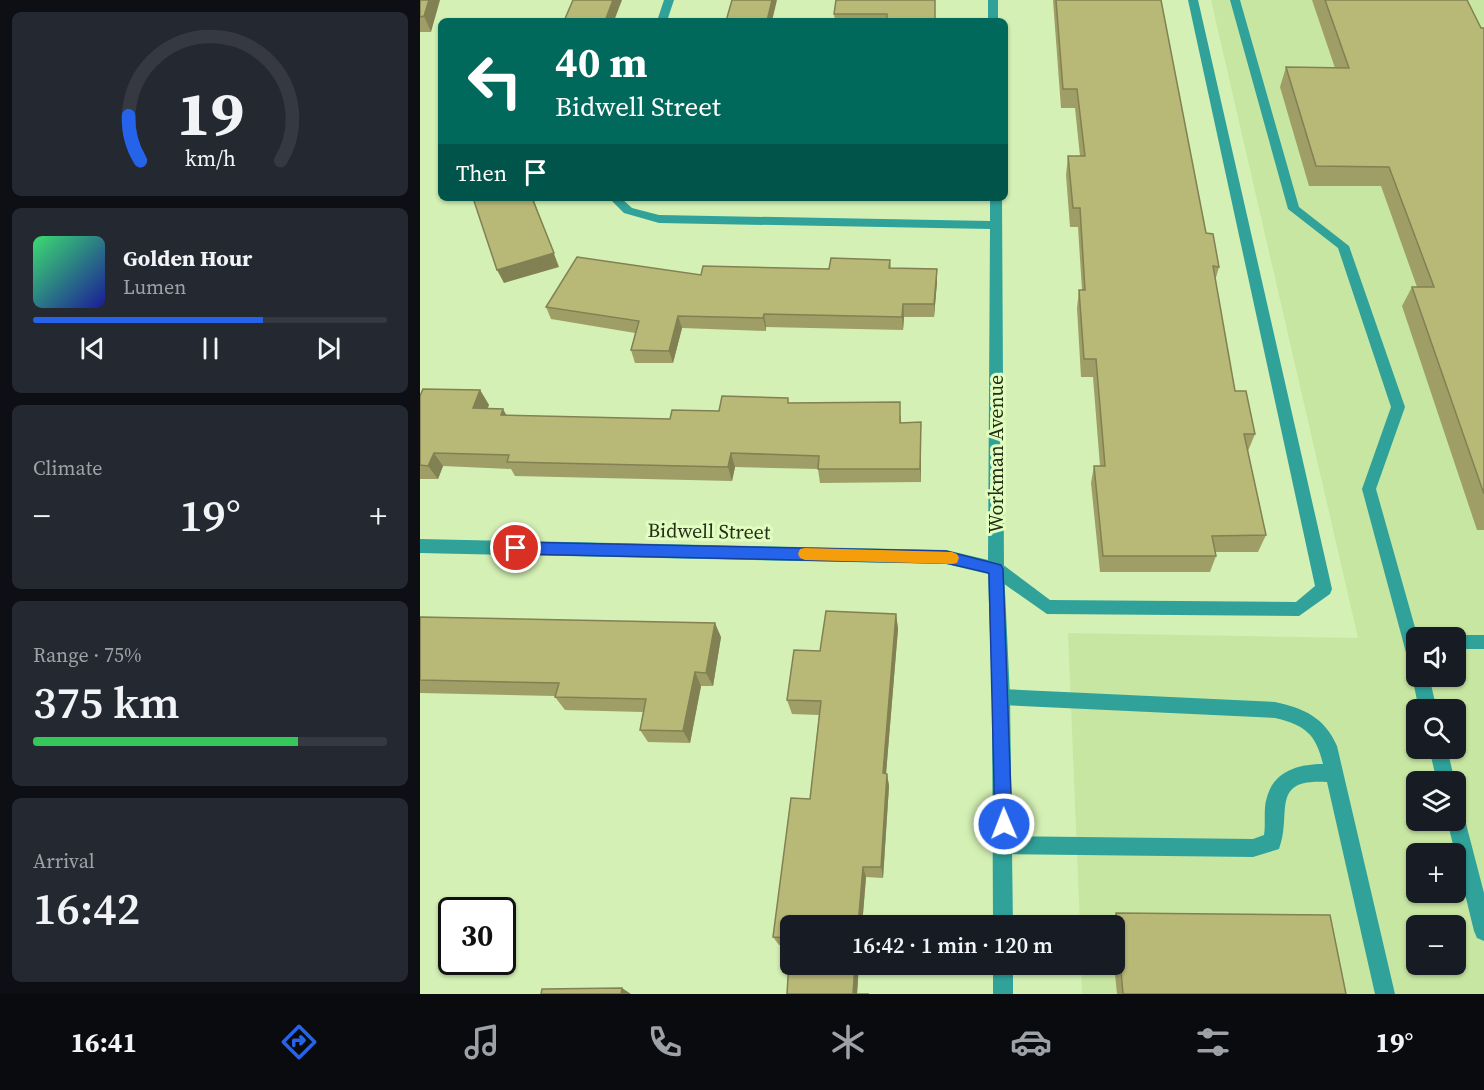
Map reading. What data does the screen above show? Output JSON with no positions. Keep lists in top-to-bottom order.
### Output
{
  "streets": {
    "street": ["Workman Avenue", "Bidwell Street"]
  },
  "crossings": [
    ["Workman Avenue", "Bidwell Street"]
  ],
  "page": {
    "turn": ["40 m", "Bidwell Street"],
    "then": "Then",
    "song": ["Golden Hour", "Lumen"],
    "tile": [
      "Climate",
      ["Range · 75%", "375 km"],
      ["Arrival", "16:42"]
    ],
    "heat": ["−", "19°", "+"],
    "map_buttons": ["+", "−"],
    "limit": "30",
    "trip": "16:42 · 1 min · 120 m",
    "tabs": ["16:41", "19°"],
    "gauge": ["19", "km/h"]
  }
}
